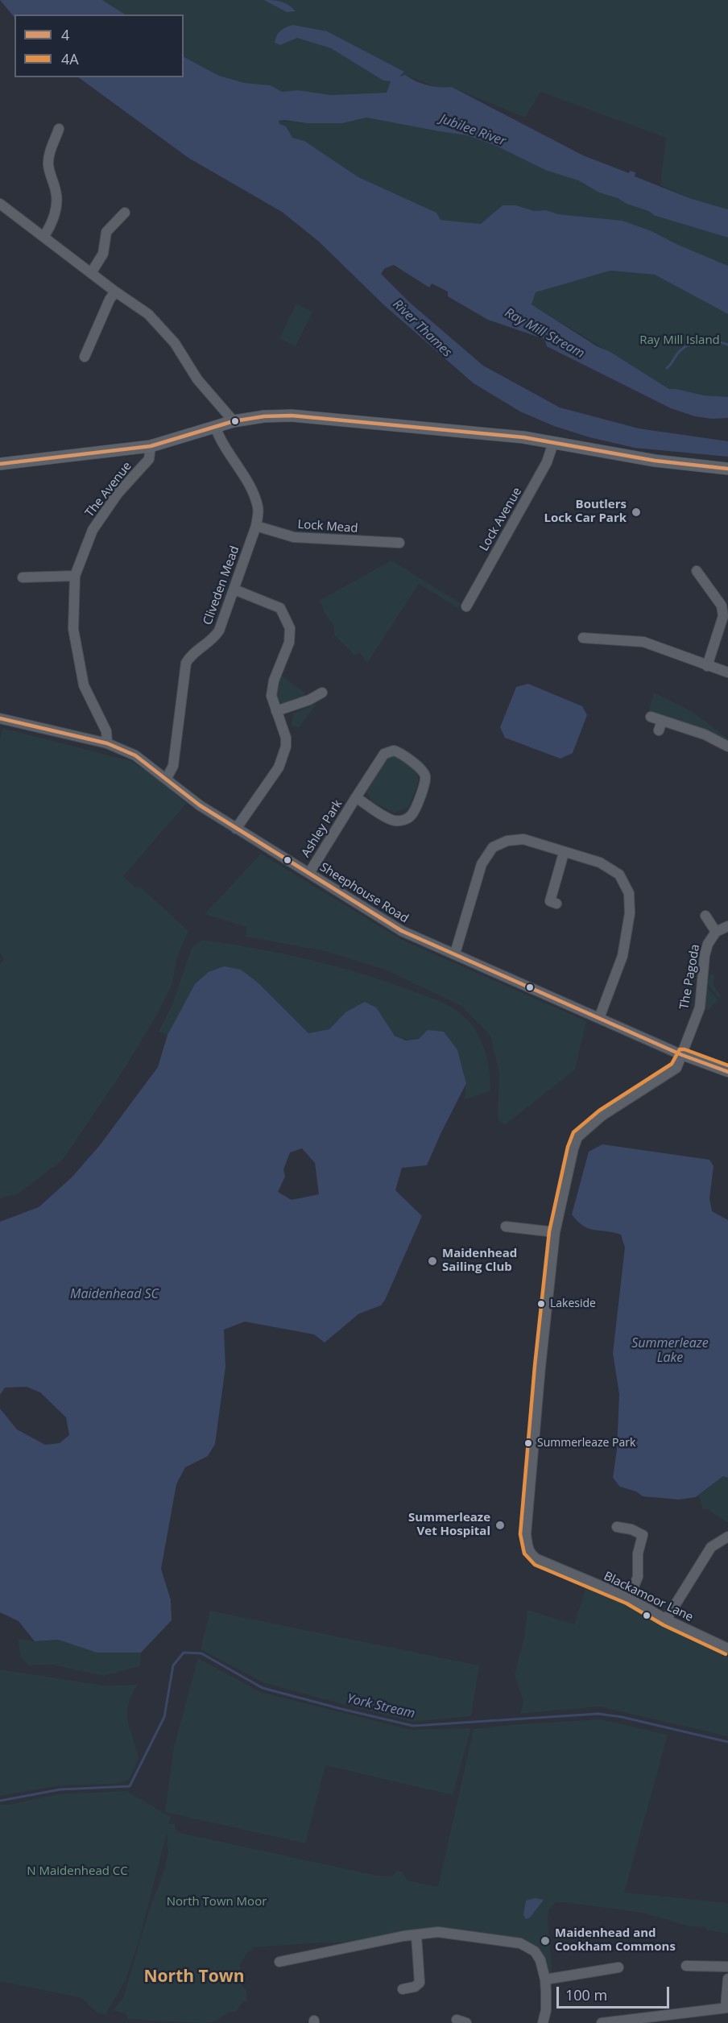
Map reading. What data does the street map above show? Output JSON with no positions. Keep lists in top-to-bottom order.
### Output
{
  "streets": {
    "street": [
      "The Avenue",
      "Lock Avenue",
      "Lock Mead",
      "Cliveden Mead",
      "Ashley Park",
      "Sheephouse Road",
      "The Pagoda",
      "Blackamoor Lane"
    ]
  },
  "crossings": [
    ["The Avenue", "Sheephouse Road"],
    ["Lock Mead", "Cliveden Mead"],
    ["Cliveden Mead", "Sheephouse Road"],
    ["Ashley Park", "Sheephouse Road"],
    ["Sheephouse Road", "The Pagoda"],
    ["The Pagoda", "Blackamoor Lane"]
  ],
  "districts": ["North Town"],
  "water": [
    "Jubilee River",
    "River Thames",
    "Ray Mill Stream",
    "Maidenhead SC",
    "Summerleaze Lake",
    "York Stream"
  ],
  "parks": ["Ray Mill Island", "N Maidenhead CC", "North Town Moor"],
  "places": [
    "Boutlers Lock Car Park",
    "Maidenhead Sailing Club",
    "Lakeside",
    "Summerleaze Park",
    "Summerleaze Vet Hospital",
    "Maidenhead and Cookham Commons"
  ],
  "lines": ["transit line 4", "transit line 4A"],
  "legend": ["4", "4A"],
  "scale_bar": "100 m"
}
